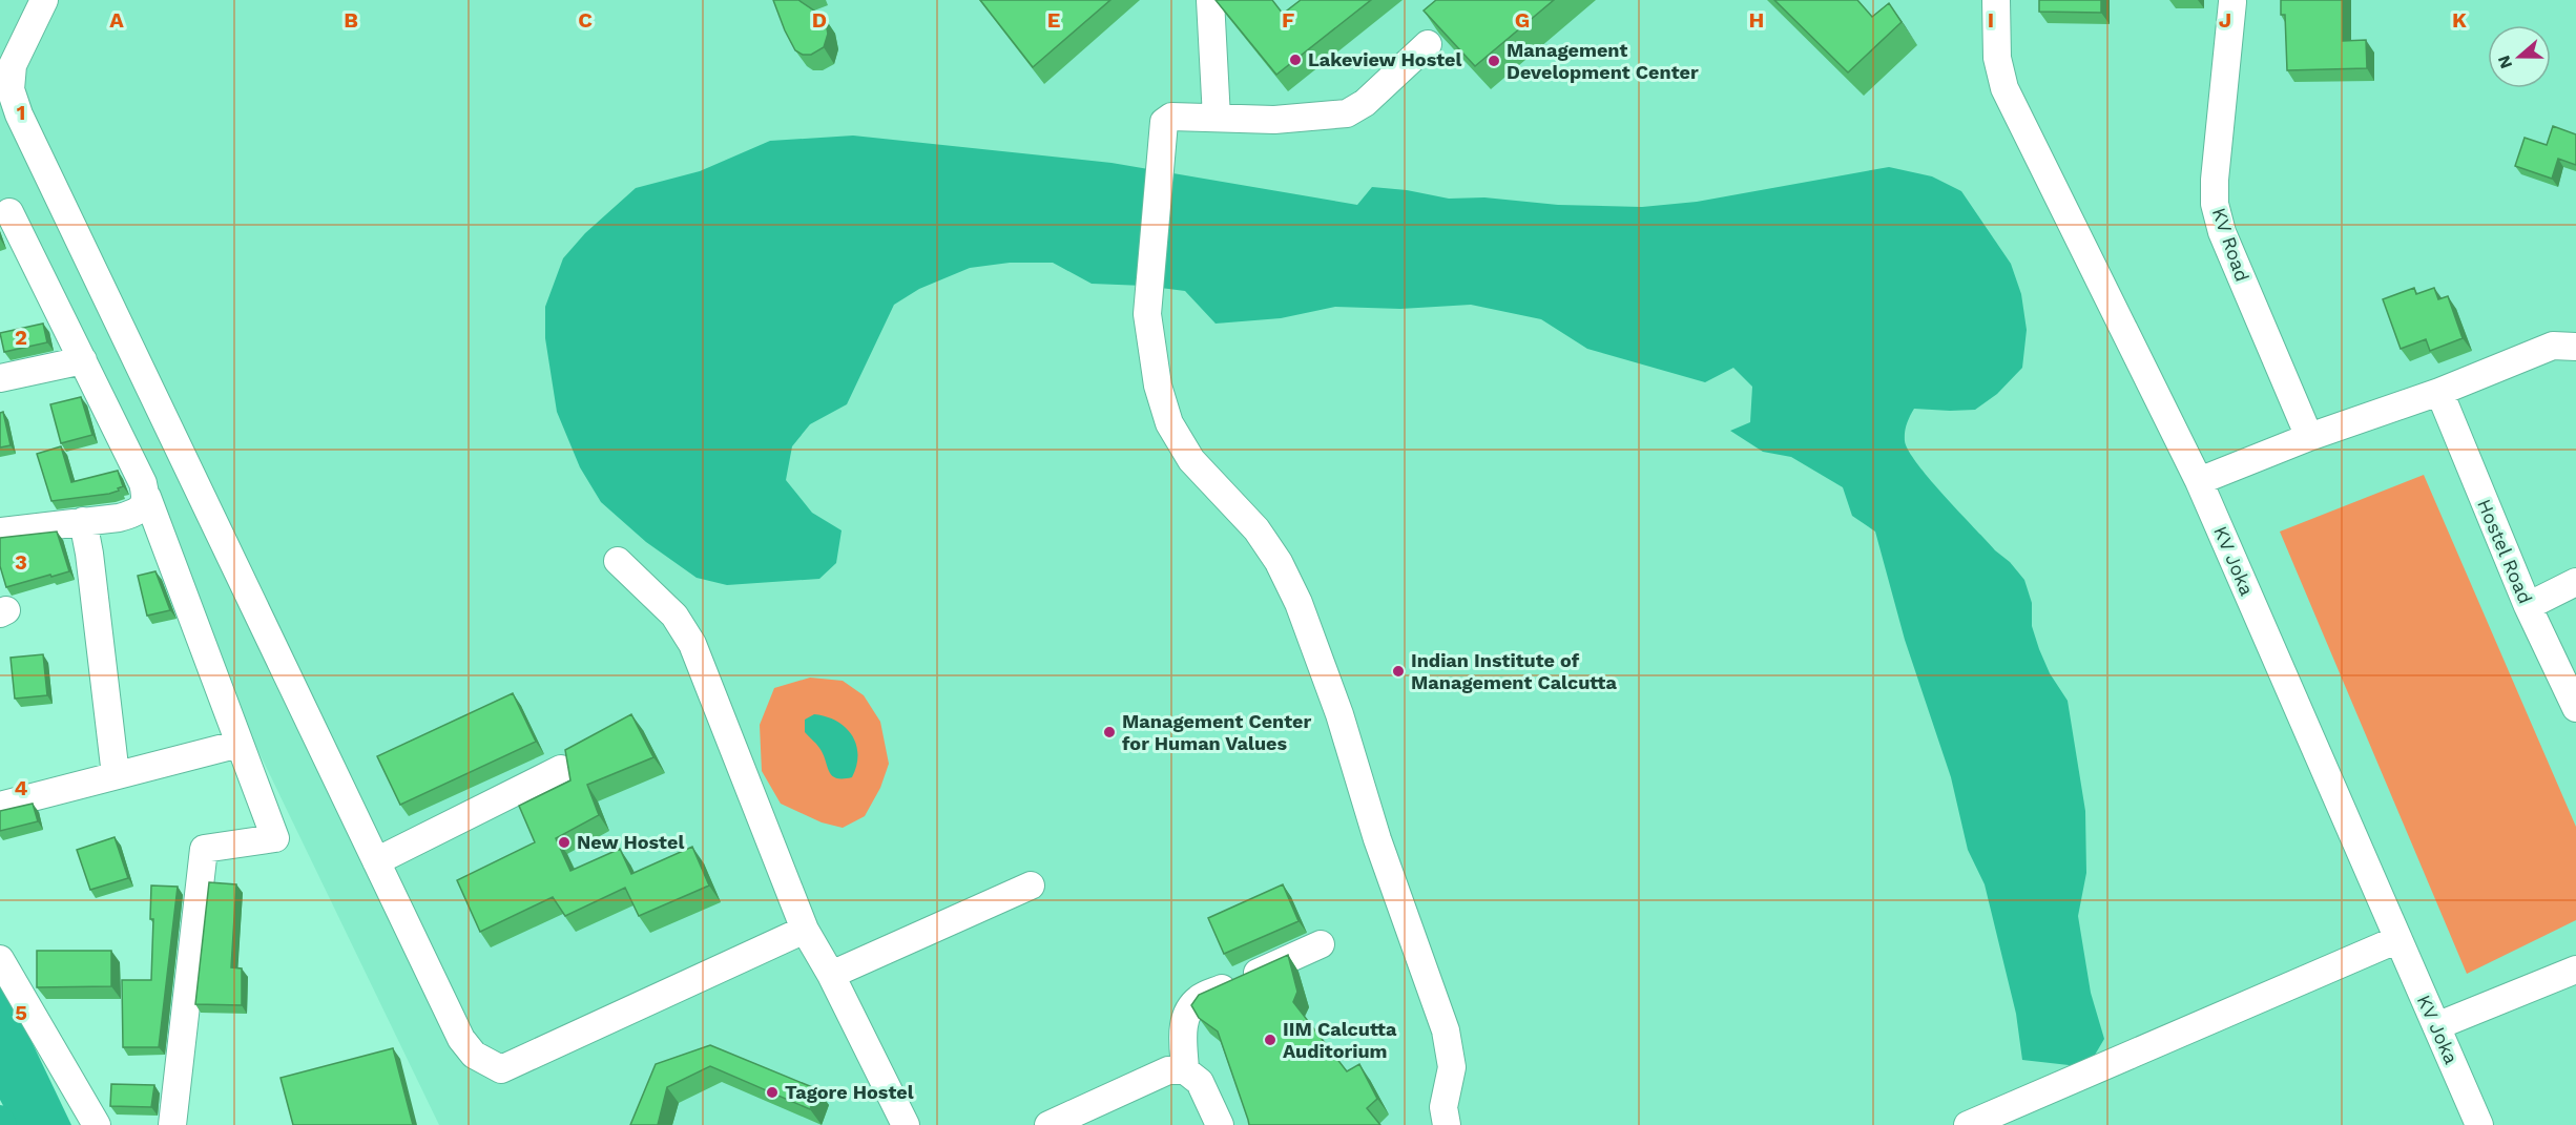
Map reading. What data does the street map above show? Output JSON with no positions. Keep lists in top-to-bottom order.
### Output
{
  "streets": {
    "street": ["KV Road", "Hostel Road", "KV Joka"]
  },
  "places": [
    "Lakeview Hostel",
    "Management Development Center",
    "Indian Institute of Management Calcutta",
    "Management Center for Human Values",
    "New Hostel",
    "IIM Calcutta Auditorium",
    "Tagore Hostel"
  ],
  "north": "left",
  "grid": {
    "columns": [
      "A",
      "B",
      "C",
      "D",
      "E",
      "F",
      "G",
      "H",
      "I",
      "J",
      "K"
    ],
    "rows": [
      "1",
      "2",
      "3",
      "4",
      "5"
    ]
  }
}
